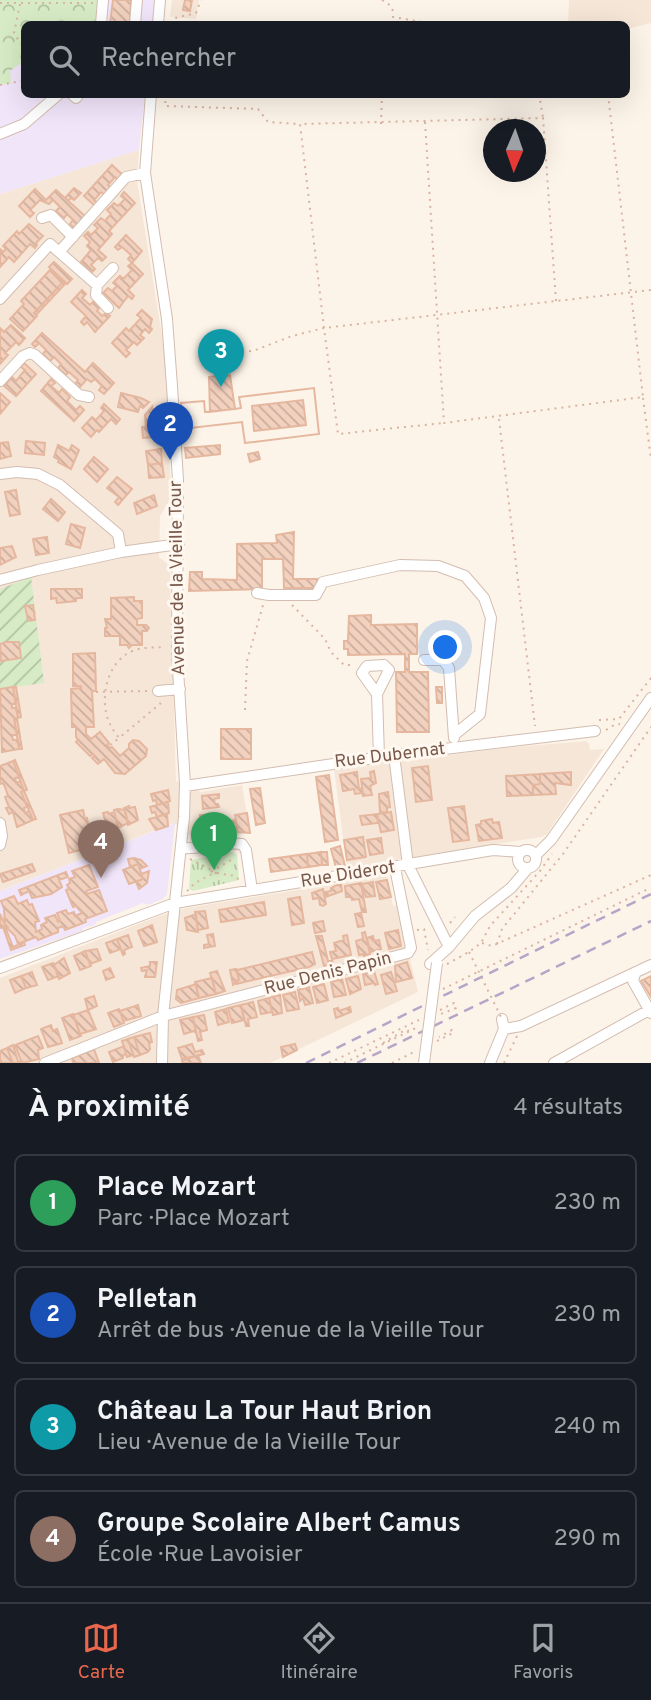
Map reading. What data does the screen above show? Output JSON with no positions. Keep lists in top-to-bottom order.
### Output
{
  "streets": {
    "street": [
      "Avenue de la Vieille Tour",
      "Rue Dubernat",
      "Rue Diderot",
      "Rue Denis Papin"
    ]
  },
  "crossings": [
    ["Avenue de la Vieille Tour", "Rue Dubernat"],
    ["Avenue de la Vieille Tour", "Rue Diderot"],
    ["Avenue de la Vieille Tour", "Rue Denis Papin"],
    ["Rue Diderot", "Rue Denis Papin"]
  ],
  "north": "bottom",
  "page": {
    "search": "Rechercher",
    "pins": [
      "3",
      "2",
      "1",
      "4"
    ],
    "heading": ["À proximité", "4 résultats"],
    "list": [
      {
        "mark": "1",
        "name": "Place Mozart",
        "note": "Parc · Place Mozart",
        "value": "230 m"
      },
      {
        "mark": "2",
        "name": "Pelletan",
        "note": "Arrêt de bus · Avenue de la Vieille Tour",
        "value": "230 m"
      },
      {
        "mark": "3",
        "name": "Château La Tour Haut Brion",
        "note": "Lieu · Avenue de la Vieille Tour",
        "value": "240 m"
      },
      {
        "mark": "4",
        "name": "Groupe Scolaire Albert Camus",
        "note": "École · Rue Lavoisier",
        "value": "290 m"
      }
    ],
    "nav": ["Carte", "Itinéraire", "Favoris"]
  }
}
